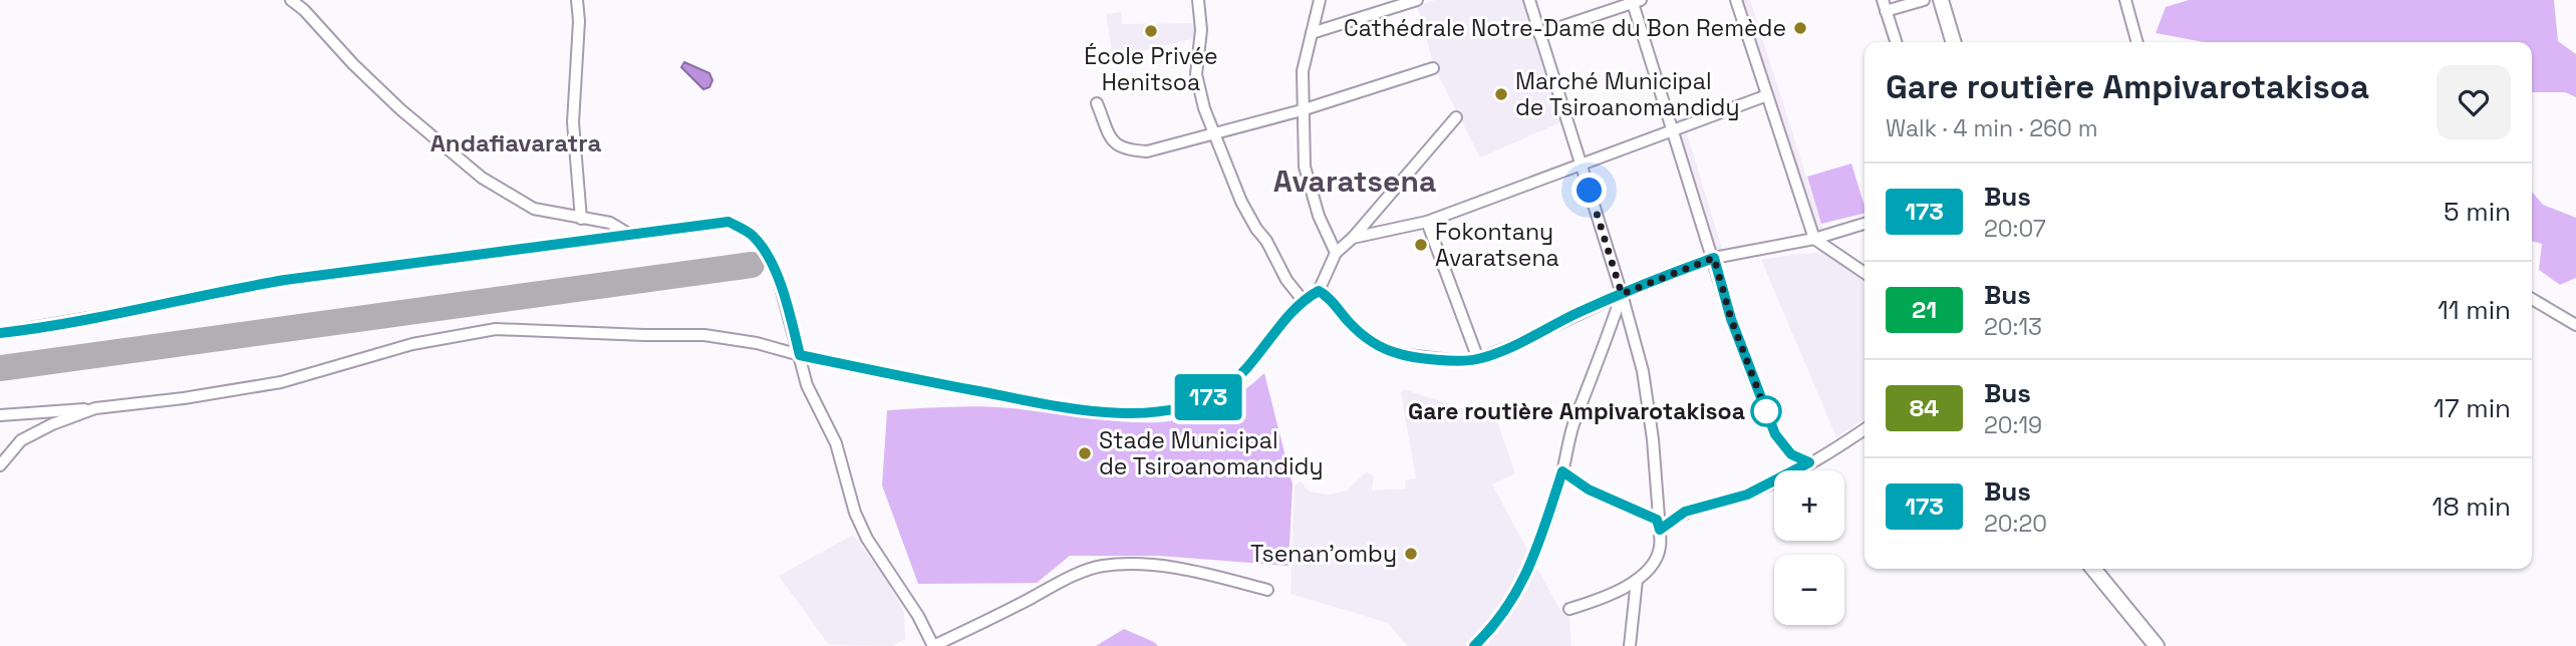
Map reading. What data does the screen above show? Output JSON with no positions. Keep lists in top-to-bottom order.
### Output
{
  "districts": ["Andafiavaratra", "Avaratsena"],
  "places": [
    "Cathédrale Notre-Dame du Bon Remède",
    "École Privée Henitsoa",
    "Marché Municipal de Tsiroanomandidy",
    "Fokontany Avaratsena",
    "Gare routière Ampivarotakisoa",
    "Stade Municipal de Tsiroanomandidy",
    "Tsenan'omby"
  ],
  "lines": ["bus line 173"],
  "page": {
    "on_map": "173",
    "heading": ["Gare routière Ampivarotakisoa", "Walk · 4 min · 260 m"],
    "list": [
      {
        "mark": "173",
        "name": "Bus",
        "note": "20:07",
        "value": "5 min"
      },
      {
        "mark": "21",
        "name": "Bus",
        "note": "20:13",
        "value": "11 min"
      },
      {
        "mark": "84",
        "name": "Bus",
        "note": "20:19",
        "value": "17 min"
      },
      {
        "mark": "173",
        "name": "Bus",
        "note": "20:20",
        "value": "18 min"
      }
    ],
    "map_buttons": ["+", "−"]
  }
}
